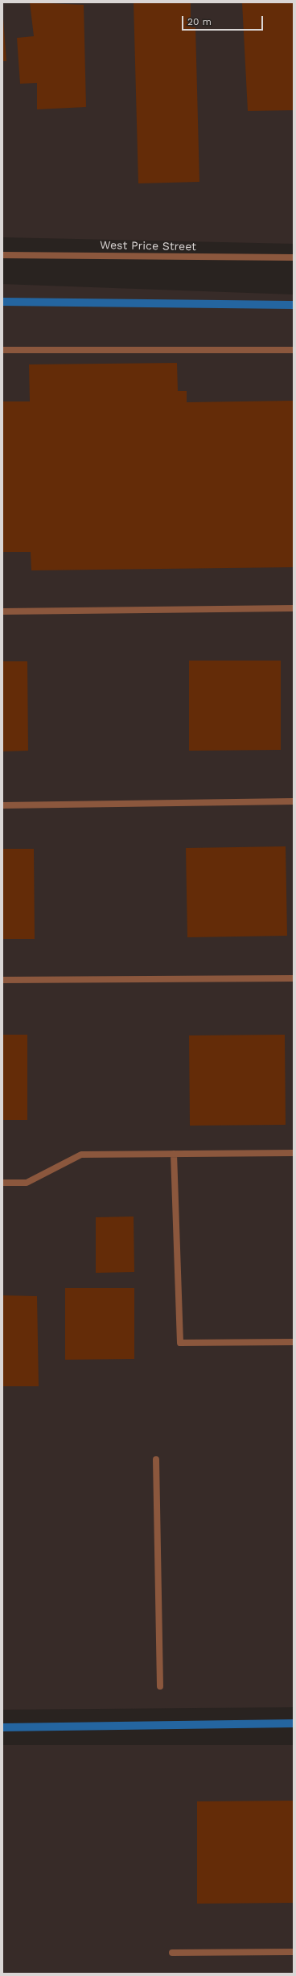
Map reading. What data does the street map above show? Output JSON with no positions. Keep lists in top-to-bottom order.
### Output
{
  "streets": {
    "street": ["West Price Street"]
  },
  "scale_bar": "20 m"
}
